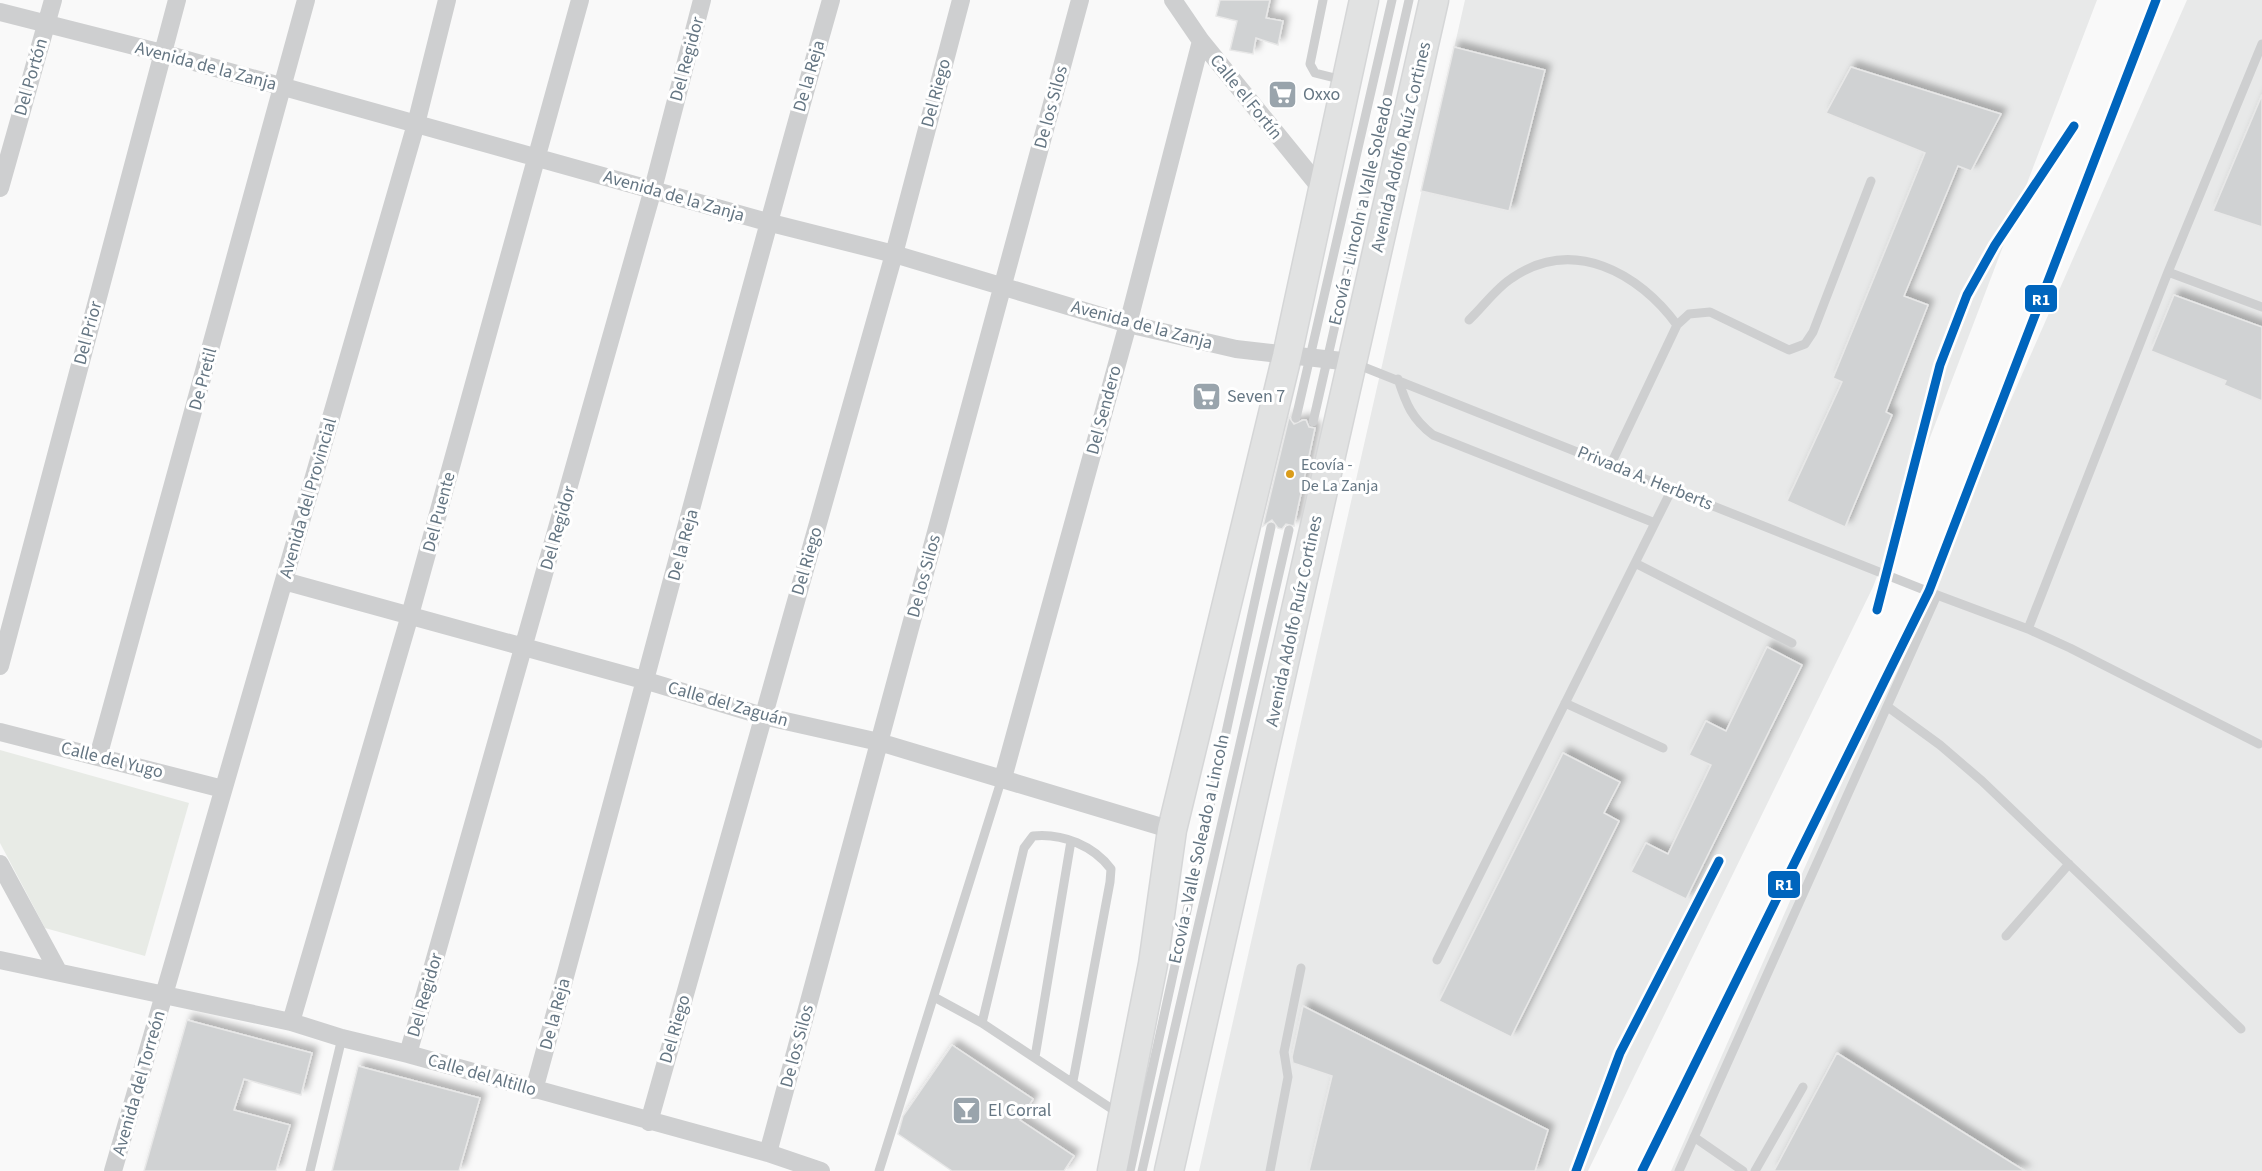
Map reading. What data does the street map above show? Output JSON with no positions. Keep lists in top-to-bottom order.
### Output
{
  "streets": {
    "main road": ["Avenida Adolfo Ruíz Cortines"],
    "street": [
      "Del Regidor",
      "Avenida de la Zanja",
      "De la Reja",
      "Del Portón",
      "Del Riego",
      "Calle el Fortín",
      "De los Silos",
      "Del Prior",
      "De Pretil",
      "Del Sendero",
      "Avenida del Provincial",
      "Del Puente",
      "Calle del Zaguán",
      "Calle del Yugo",
      "Calle del Altillo",
      "Avenida del Torreón"
    ],
    "lane": ["Ecovía - Lincoln a Valle Soleado", "Privada A. Herberts", "Ecovía - Valle Soleado a Lincoln"]
  },
  "crossings": [
    ["Del Regidor", "Avenida de la Zanja"],
    ["Del Regidor", "Calle del Zaguán"],
    ["Del Regidor", "Calle del Altillo"],
    ["Avenida de la Zanja", "De la Reja"],
    ["Avenida de la Zanja", "Del Portón"],
    ["Avenida de la Zanja", "Del Riego"],
    ["Avenida de la Zanja", "De los Silos"],
    ["Avenida de la Zanja", "Avenida Adolfo Ruíz Cortines"],
    ["Avenida de la Zanja", "Ecovía - Lincoln a Valle Soleado"],
    ["Avenida de la Zanja", "Del Prior"],
    ["Avenida de la Zanja", "De Pretil"],
    ["Avenida de la Zanja", "Del Sendero"],
    ["Avenida de la Zanja", "Privada A. Herberts"],
    ["Avenida de la Zanja", "Avenida del Provincial"],
    ["Avenida de la Zanja", "Del Puente"],
    ["De la Reja", "Calle del Zaguán"],
    ["De la Reja", "Calle del Altillo"],
    ["Del Riego", "Calle del Zaguán"],
    ["Del Riego", "Calle del Altillo"],
    ["Calle el Fortín", "Avenida Adolfo Ruíz Cortines"],
    ["Calle el Fortín", "Del Sendero"],
    ["De los Silos", "Calle del Zaguán"],
    ["De los Silos", "Calle del Altillo"],
    ["Avenida Adolfo Ruíz Cortines", "Ecovía - Lincoln a Valle Soleado"],
    ["Avenida Adolfo Ruíz Cortines", "Privada A. Herberts"],
    ["Avenida Adolfo Ruíz Cortines", "Calle del Zaguán"],
    ["Ecovía - Lincoln a Valle Soleado", "Privada A. Herberts"],
    ["De Pretil", "Calle del Yugo"],
    ["Del Sendero", "Calle del Zaguán"],
    ["Avenida del Provincial", "Calle del Zaguán"],
    ["Avenida del Provincial", "Calle del Yugo"],
    ["Avenida del Provincial", "Calle del Altillo"],
    ["Avenida del Provincial", "Avenida del Torreón"],
    ["Del Puente", "Calle del Zaguán"],
    ["Del Puente", "Calle del Altillo"],
    ["Calle del Altillo", "Avenida del Torreón"]
  ],
  "places": {
    "supermarket": ["Oxxo", "Seven 7"],
    "other": ["Ecovía - De La Zanja"],
    "bar": ["El Corral"]
  },
  "lines": ["transit line R1"]
}
